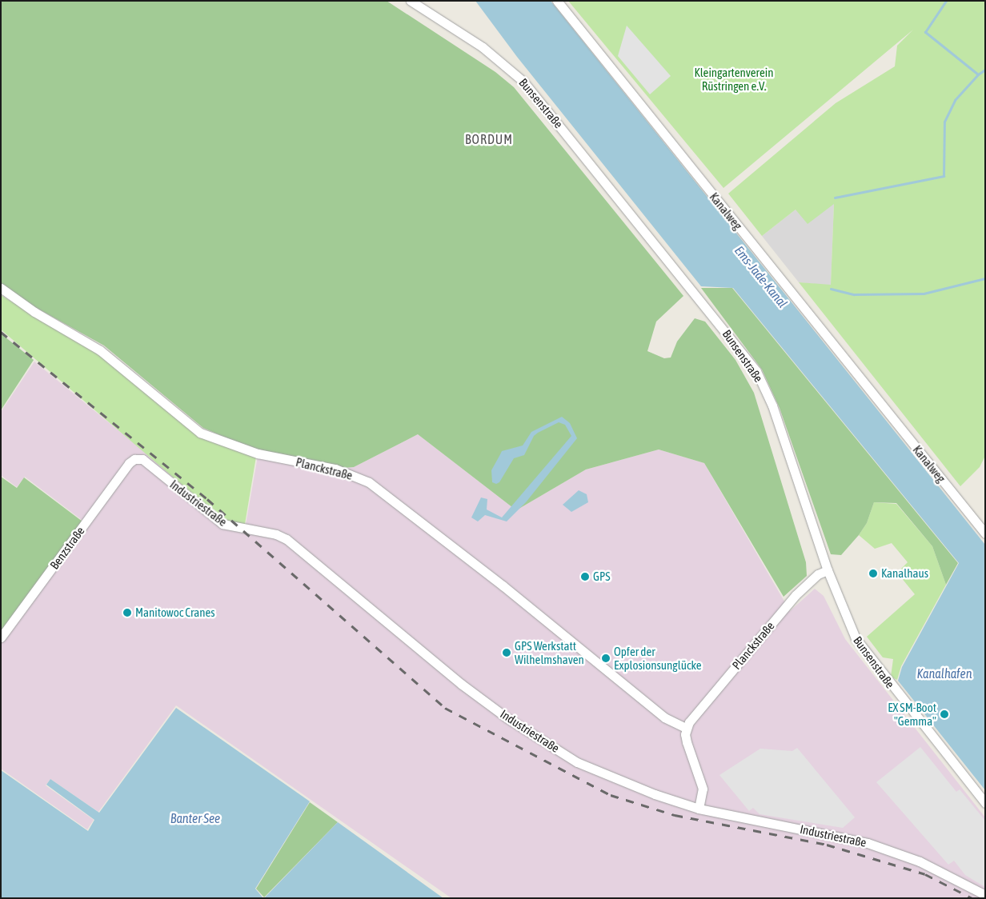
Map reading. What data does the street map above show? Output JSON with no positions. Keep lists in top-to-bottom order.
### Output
{
  "streets": {
    "street": [
      "Bunsenstraße",
      "Kanalweg",
      "Planckstraße",
      "Industriestraße",
      "Benzstraße"
    ]
  },
  "crossings": [
    ["Bunsenstraße", "Planckstraße"],
    ["Industriestraße", "Benzstraße"]
  ],
  "districts": ["BORDUM"],
  "water": ["Ems-Jade-Kanal", "Kanalhafen", "Banter See"],
  "parks": ["Kleingartenverein Rüstringen e.V."],
  "places": [
    "Kanalhaus",
    "GPS",
    "Manitowoc Cranes",
    "GPS Werkstatt Wilhelmshaven",
    "Opfer der Explosionsunglücke",
    "EX SM-Boot \"Gemma\""
  ]
}
